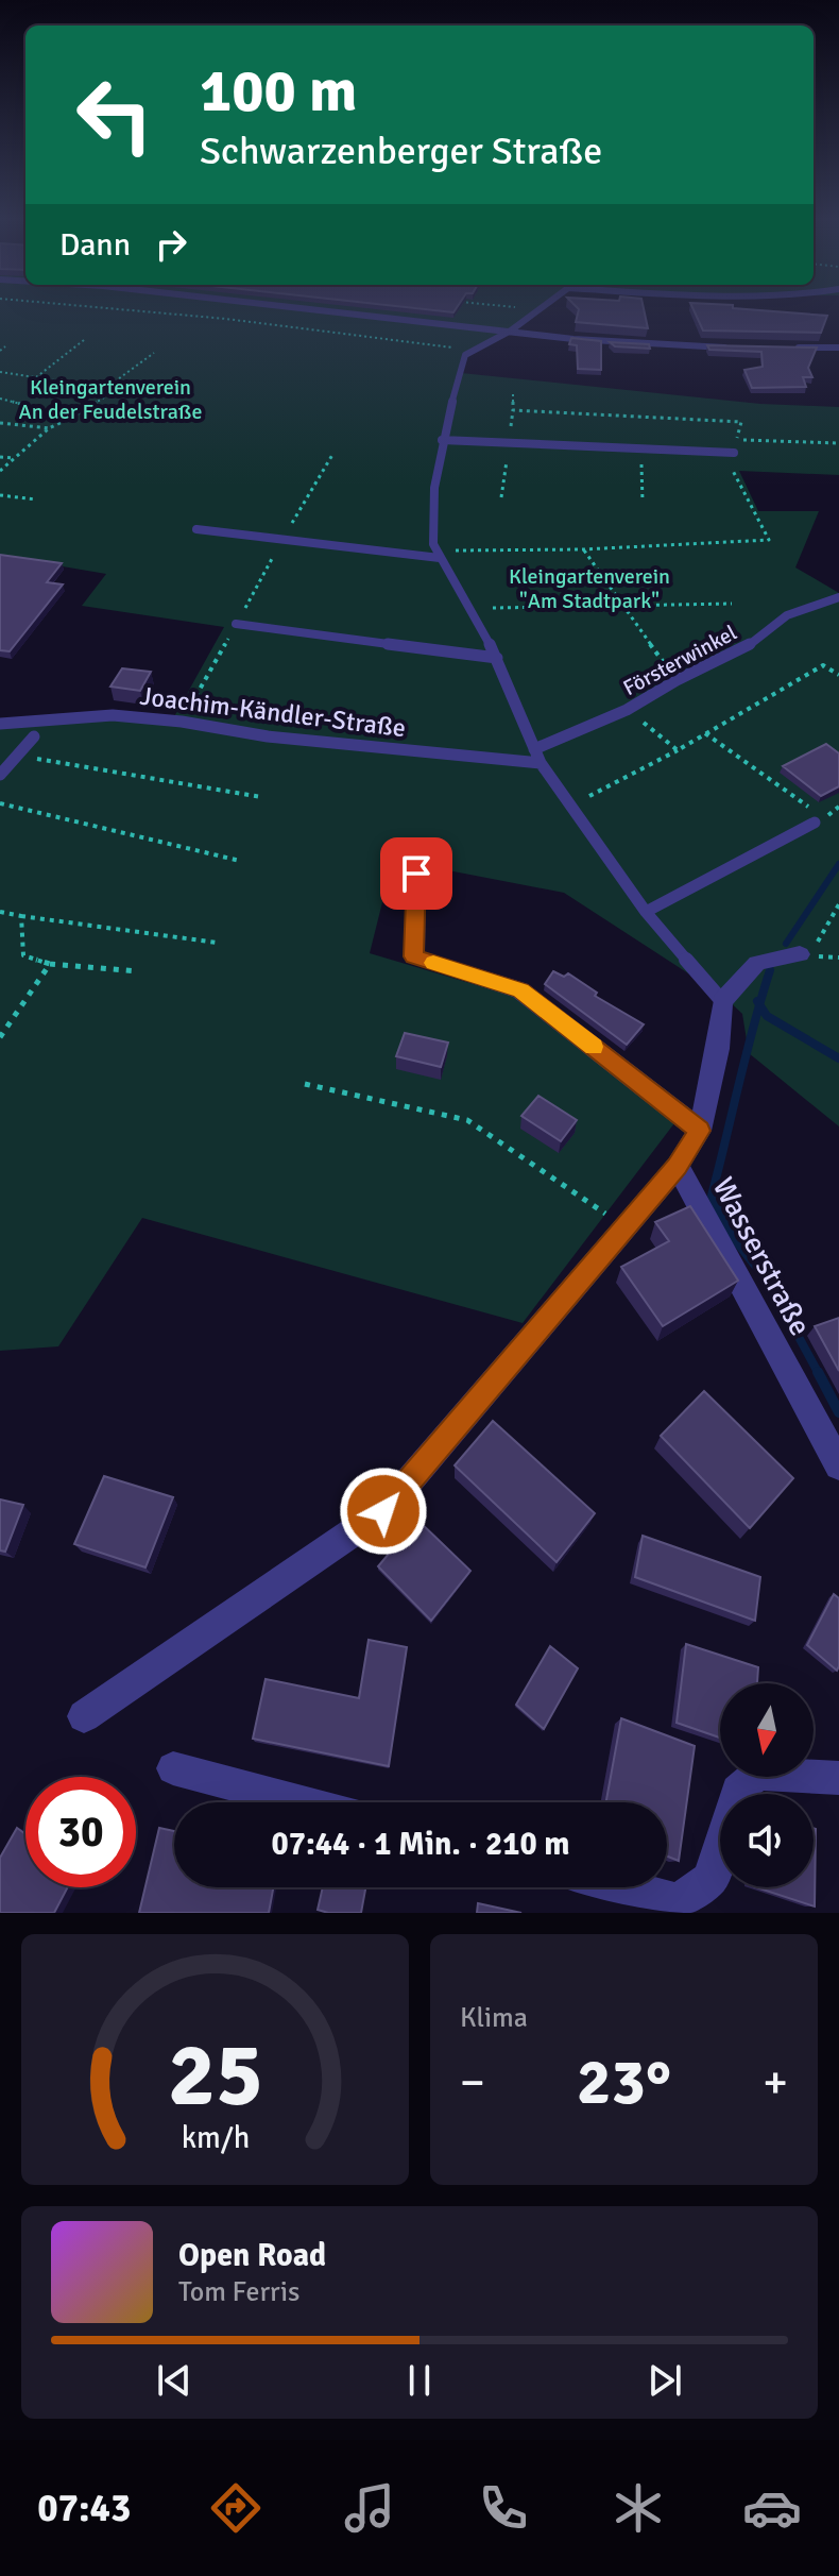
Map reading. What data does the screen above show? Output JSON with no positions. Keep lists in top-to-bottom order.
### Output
{
  "streets": {
    "street": ["Wasserstraße"],
    "lane": ["Försterwinkel", "Joachim-Kändler-Straße"]
  },
  "parks": ["Kleingartenverein An der Feudelstraße", "Kleingartenverein \"Am Stadtpark\""],
  "north": "bottom",
  "page": {
    "turn": ["100 m", "Schwarzenberger Straße"],
    "then": "Dann",
    "limit": "30",
    "trip": "07:44 · 1 Min. · 210 m",
    "tile": "Klima",
    "heat": ["−", "23°", "+"],
    "song": ["Open Road", "Tom Ferris"],
    "tabs": "07:43",
    "gauge": ["25", "km/h"]
  }
}
